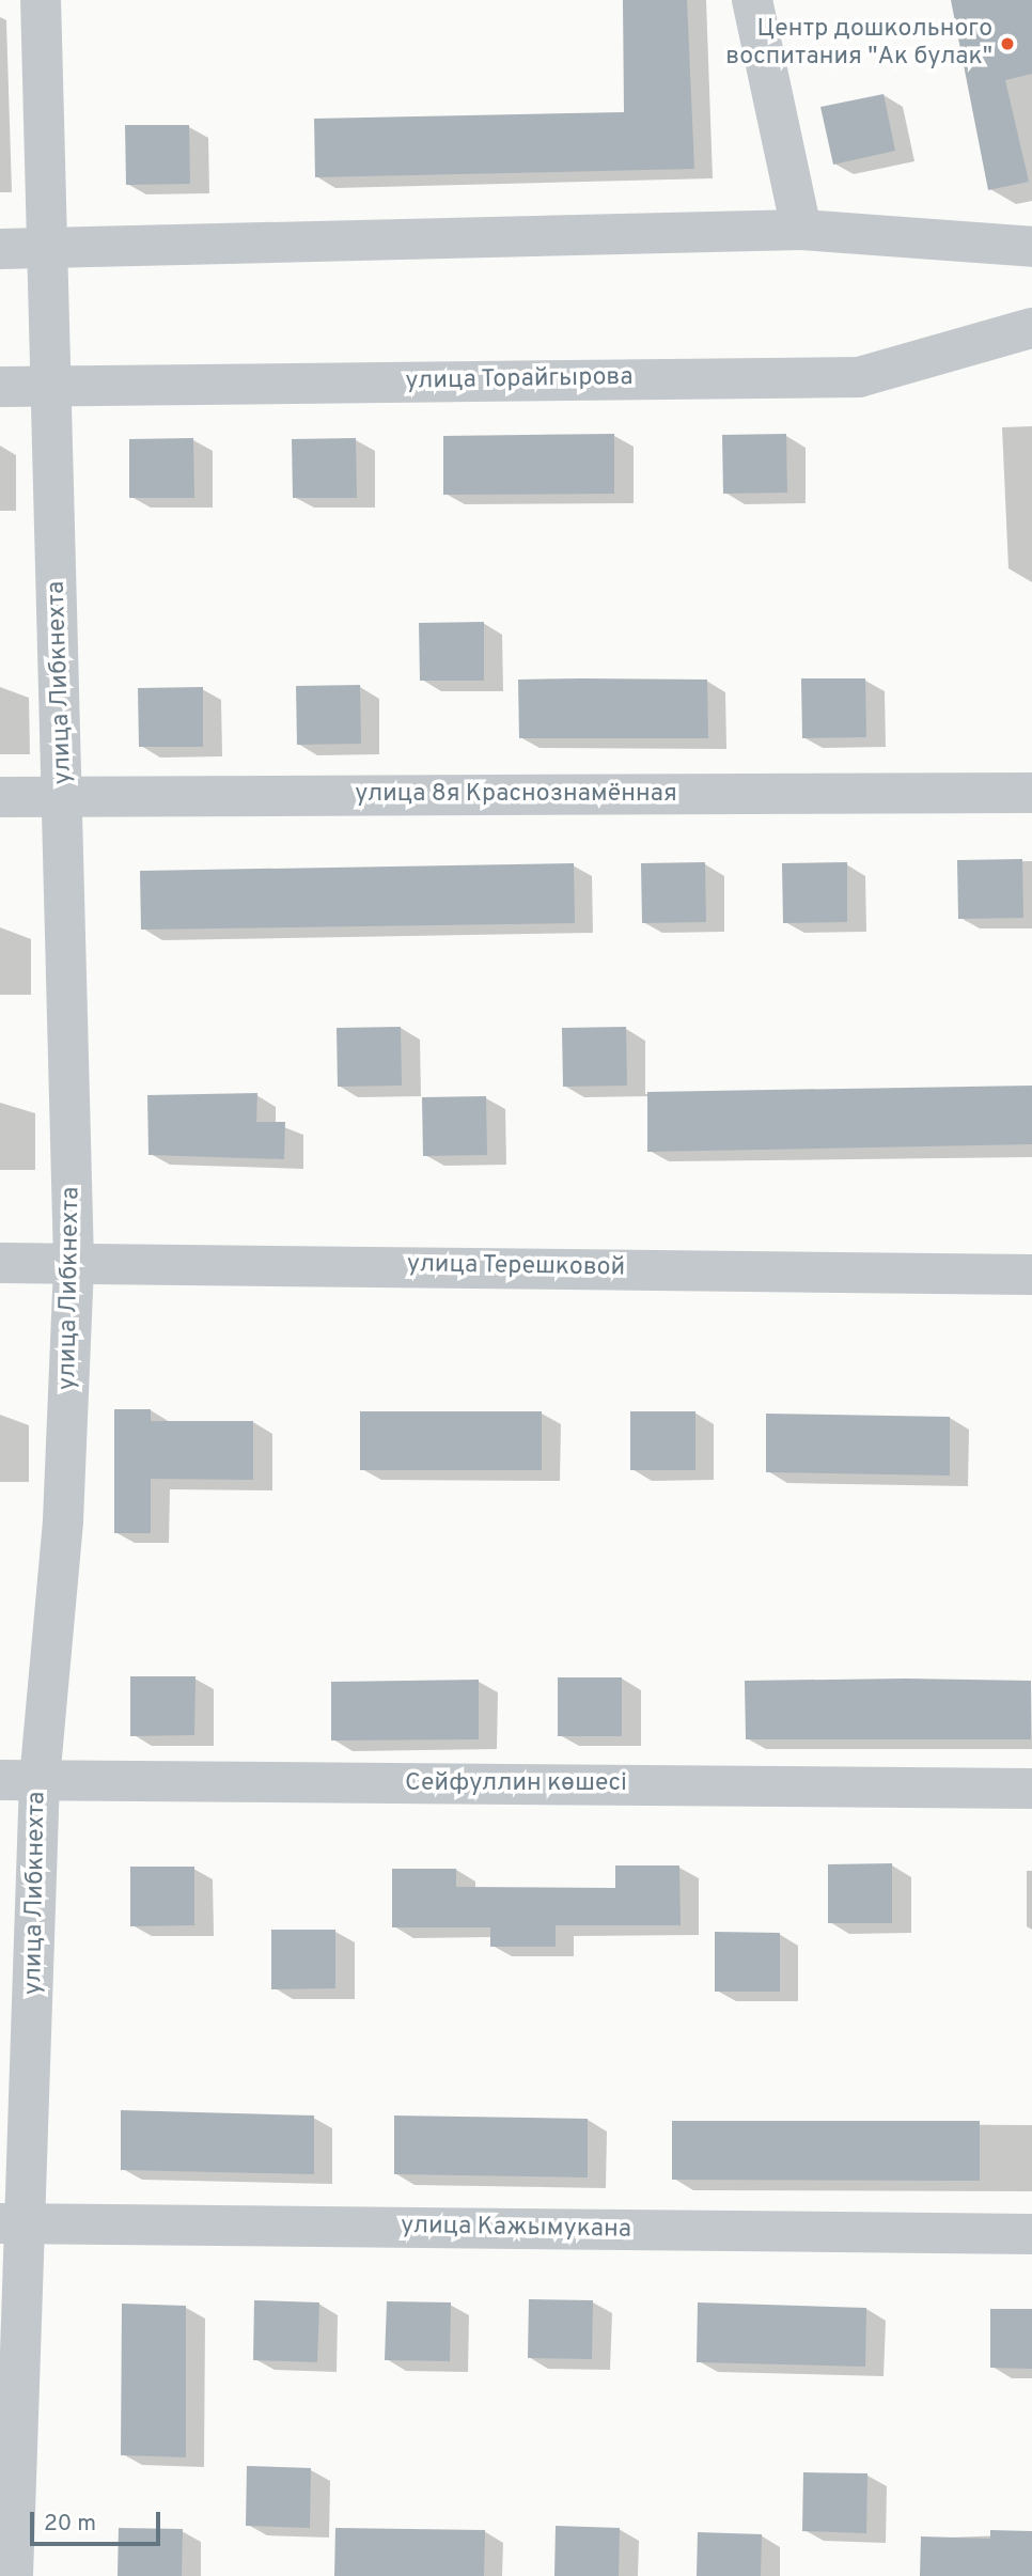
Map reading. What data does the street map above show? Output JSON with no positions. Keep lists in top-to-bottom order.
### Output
{
  "streets": {
    "street": [
      "улица Торайгырова",
      "улица Либкнехта",
      "улица 8я Краснознамённая",
      "улица Терешковой",
      "Сейфуллин көшесі",
      "улица Кажымукана"
    ]
  },
  "crossings": [
    ["улица Торайгырова", "улица Либкнехта"],
    ["улица Либкнехта", "улица 8я Краснознамённая"],
    ["улица Либкнехта", "улица Терешковой"],
    ["улица Либкнехта", "Сейфуллин көшесі"],
    ["улица Либкнехта", "улица Кажымукана"]
  ],
  "places": ["Центр дошкольного воспитания \"Ак булак\""],
  "scale_bar": "20 m"
}
